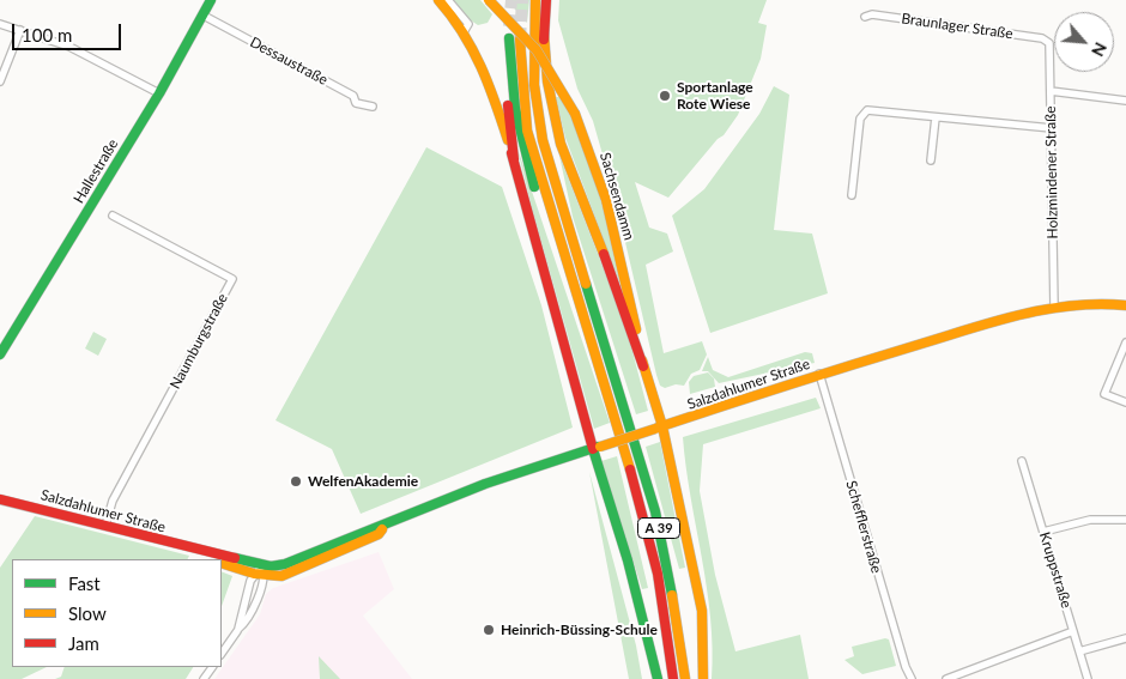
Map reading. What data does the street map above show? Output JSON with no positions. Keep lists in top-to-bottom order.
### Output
{
  "streets": {
    "main road": [
      "Hallestraße",
      "Sachsendamm",
      "Salzdahlumer Straße",
      "A 39"
    ],
    "street": [
      "Braunlager Straße",
      "Dessaustraße",
      "Holzmindener Straße",
      "Naumburgstraße",
      "Schefflerstraße",
      "Kruppstraße"
    ]
  },
  "crossings": [
    ["Braunlager Straße", "Holzmindener Straße"],
    ["Dessaustraße", "Hallestraße"],
    ["Holzmindener Straße", "Salzdahlumer Straße"],
    ["Sachsendamm", "Salzdahlumer Straße"],
    ["Naumburgstraße", "Salzdahlumer Straße"],
    ["Salzdahlumer Straße", "Schefflerstraße"]
  ],
  "places": ["Sportanlage Rote Wiese", "WelfenAkademie", "Heinrich-Büssing-Schule"],
  "legend": ["Fast", "Slow", "Jam"],
  "scale_bar": "100 m",
  "north": "bottom right"
}
